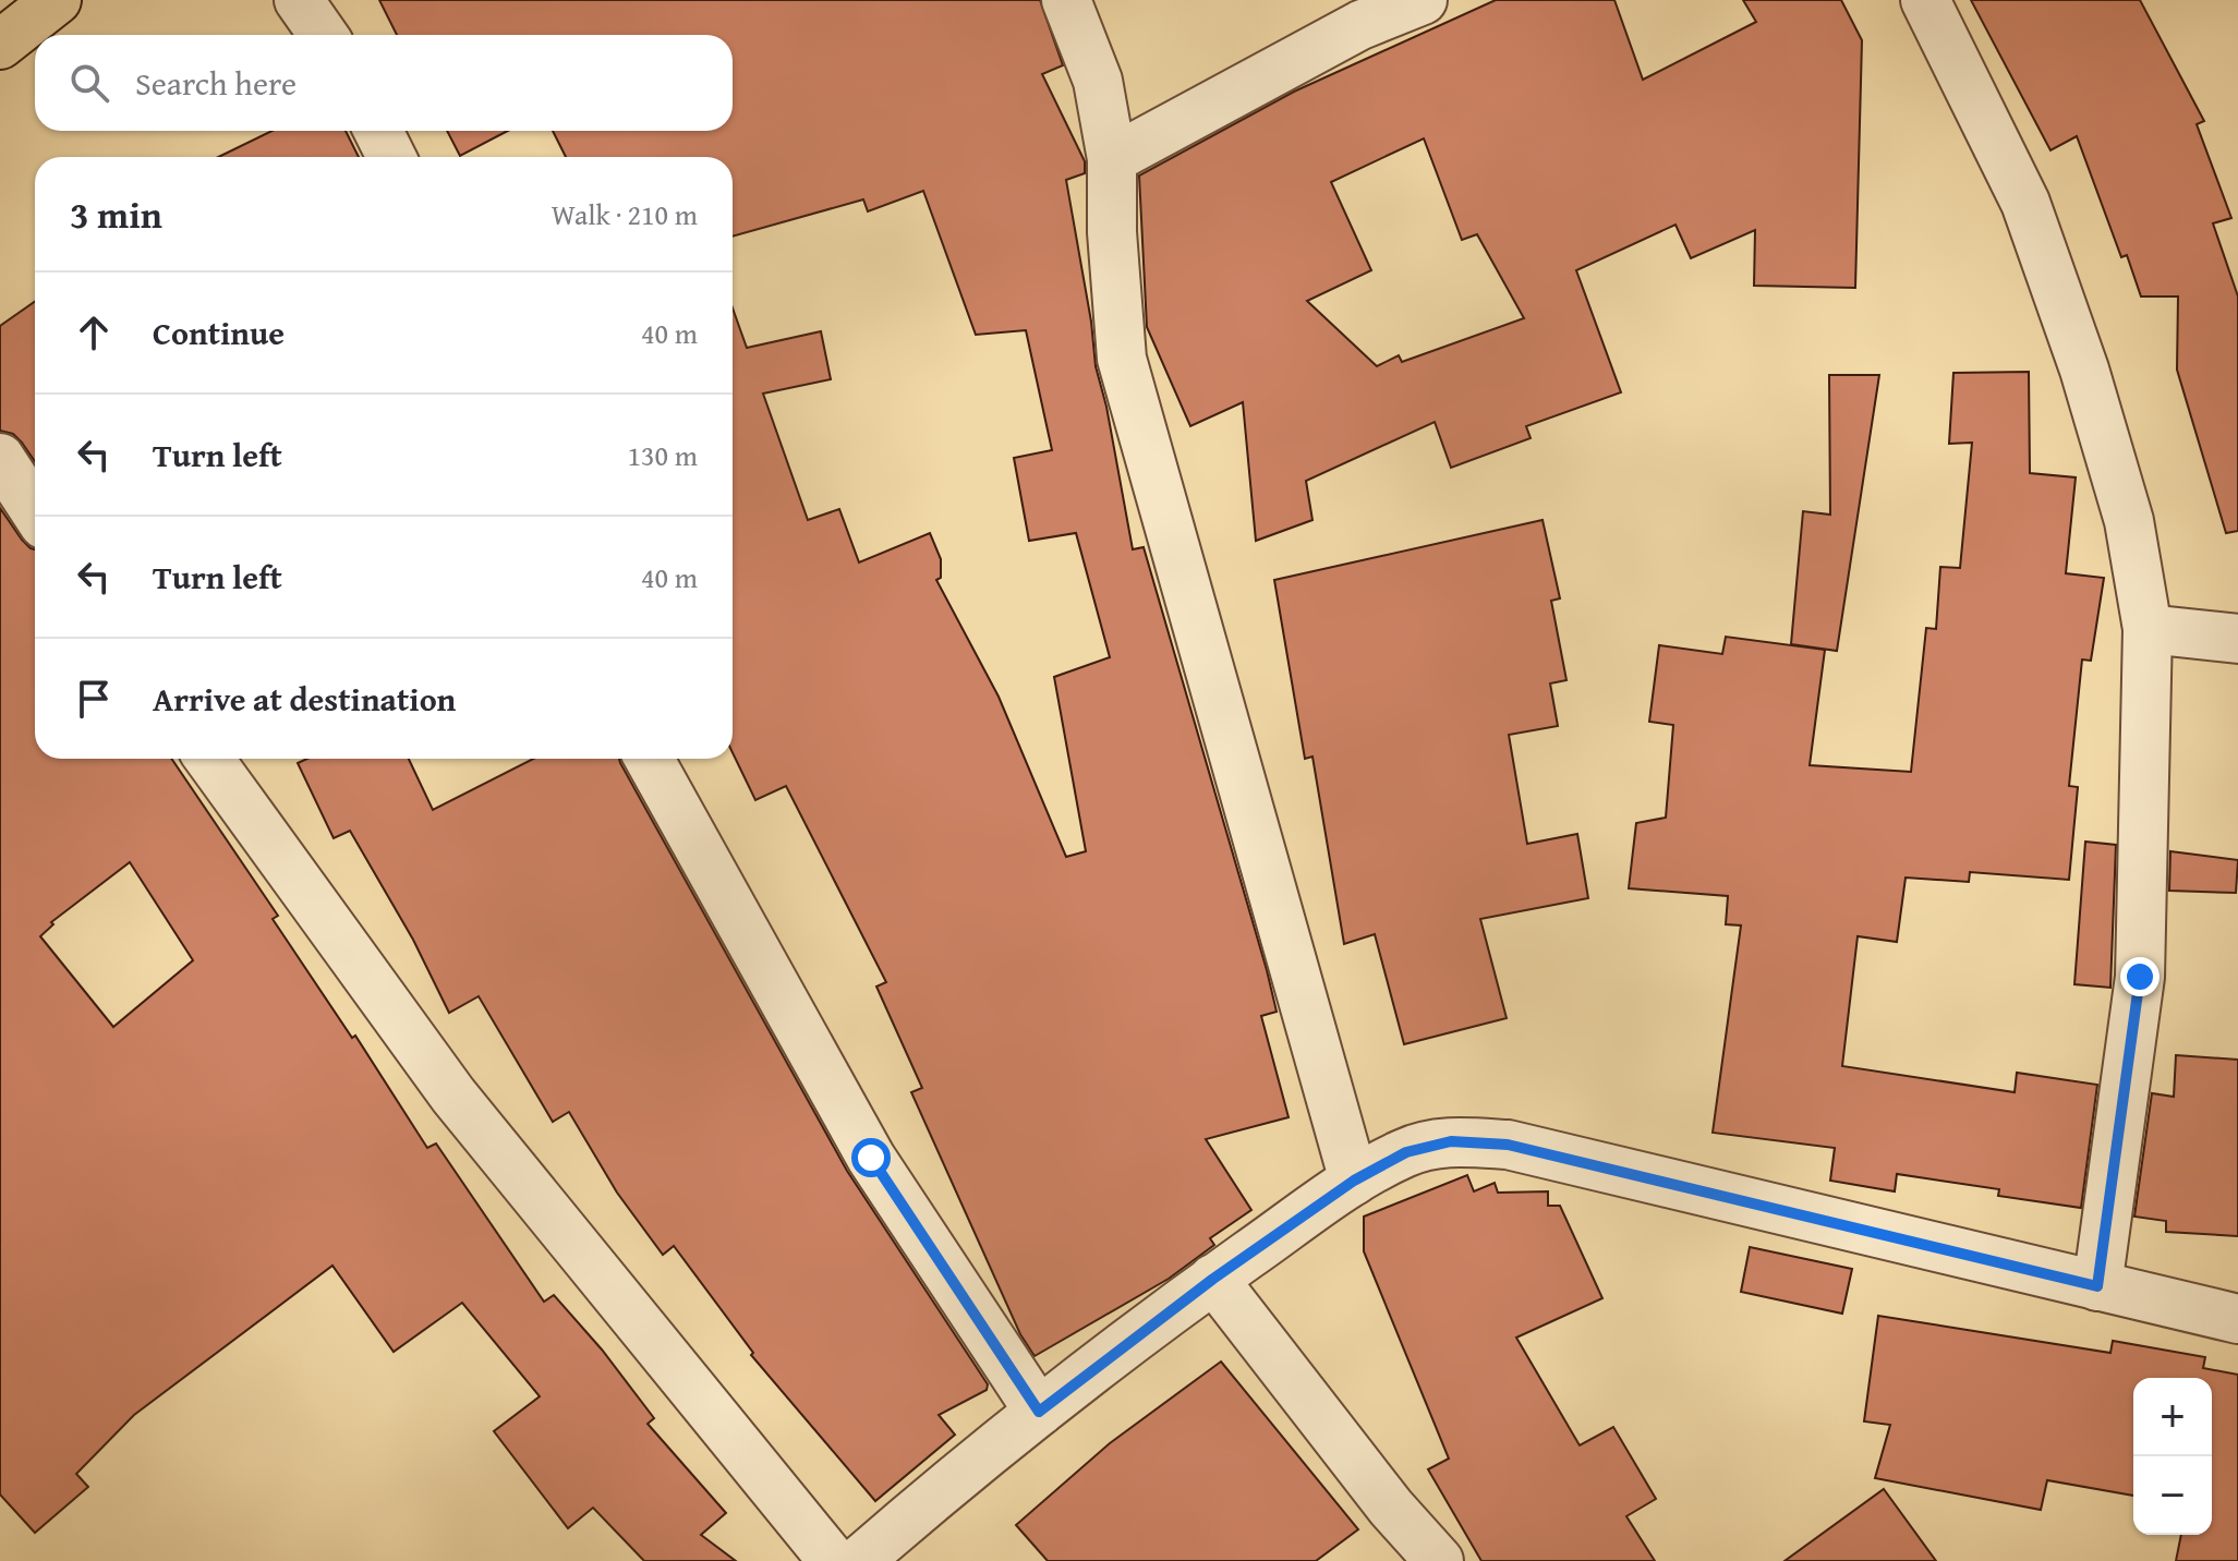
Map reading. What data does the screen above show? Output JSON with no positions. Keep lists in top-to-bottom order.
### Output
{
  "page": {
    "search": "Search here",
    "heading": ["3 min", "Walk · 210 m"],
    "list": [
      ["Continue", "40 m"],
      ["Turn left", "130 m"],
      ["Turn left", "40 m"],
      "Arrive at destination"
    ],
    "map_buttons": ["+", "−"]
  }
}
